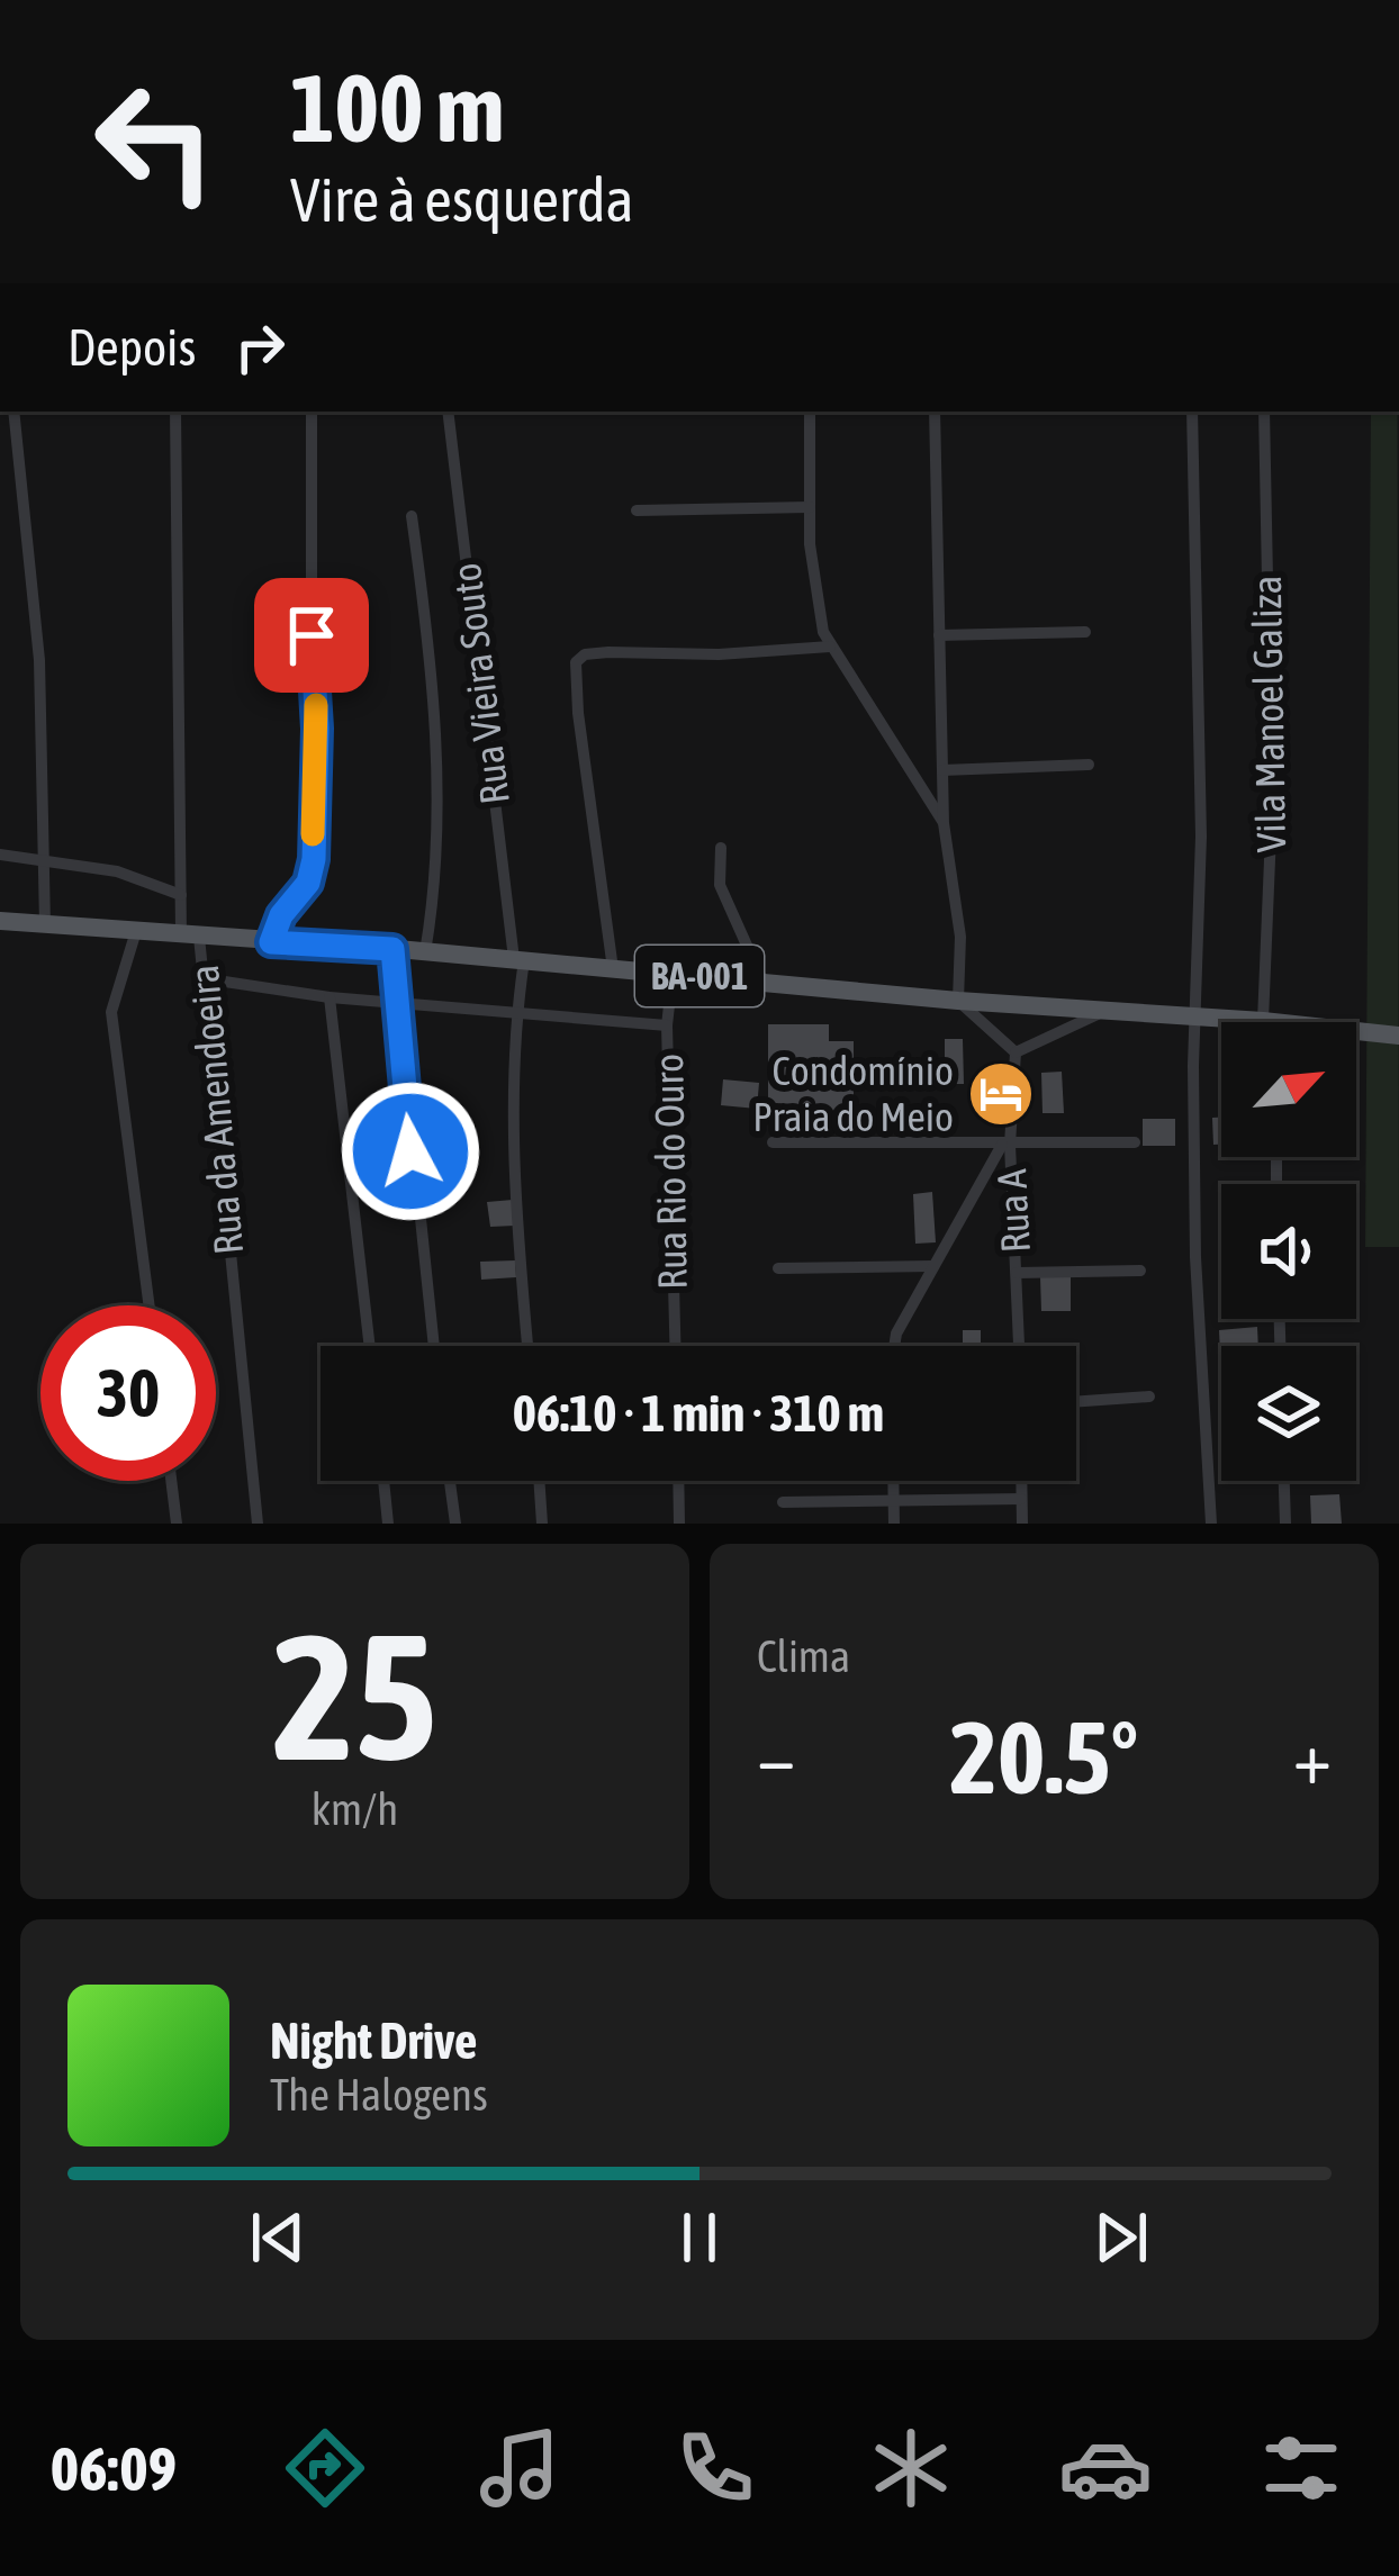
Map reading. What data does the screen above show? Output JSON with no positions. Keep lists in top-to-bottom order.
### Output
{
  "streets": {
    "main road": ["BA-001"],
    "street": [
      "Rua Vieira Souto",
      "Vila Manoel Galiza",
      "Rua da Amendoeira",
      "Rua Rio do Ouro",
      "Rua A"
    ]
  },
  "crossings": [
    ["Rua Vieira Souto", "BA-001"],
    ["Vila Manoel Galiza", "BA-001"],
    ["BA-001", "Rua da Amendoeira"],
    ["BA-001", "Rua Rio do Ouro"]
  ],
  "places": {
    "hotel": ["Condomínio Praia do Meio"]
  },
  "north": "top right",
  "page": {
    "turn": ["100 m", "Vire à esquerda"],
    "then": "Depois",
    "limit": "30",
    "trip": "06:10 · 1 min · 310 m",
    "tile": [
      ["25", "km/h"],
      "Clima"
    ],
    "heat": ["−", "20.5°", "+"],
    "song": ["Night Drive", "The Halogens"],
    "tabs": "06:09"
  }
}
